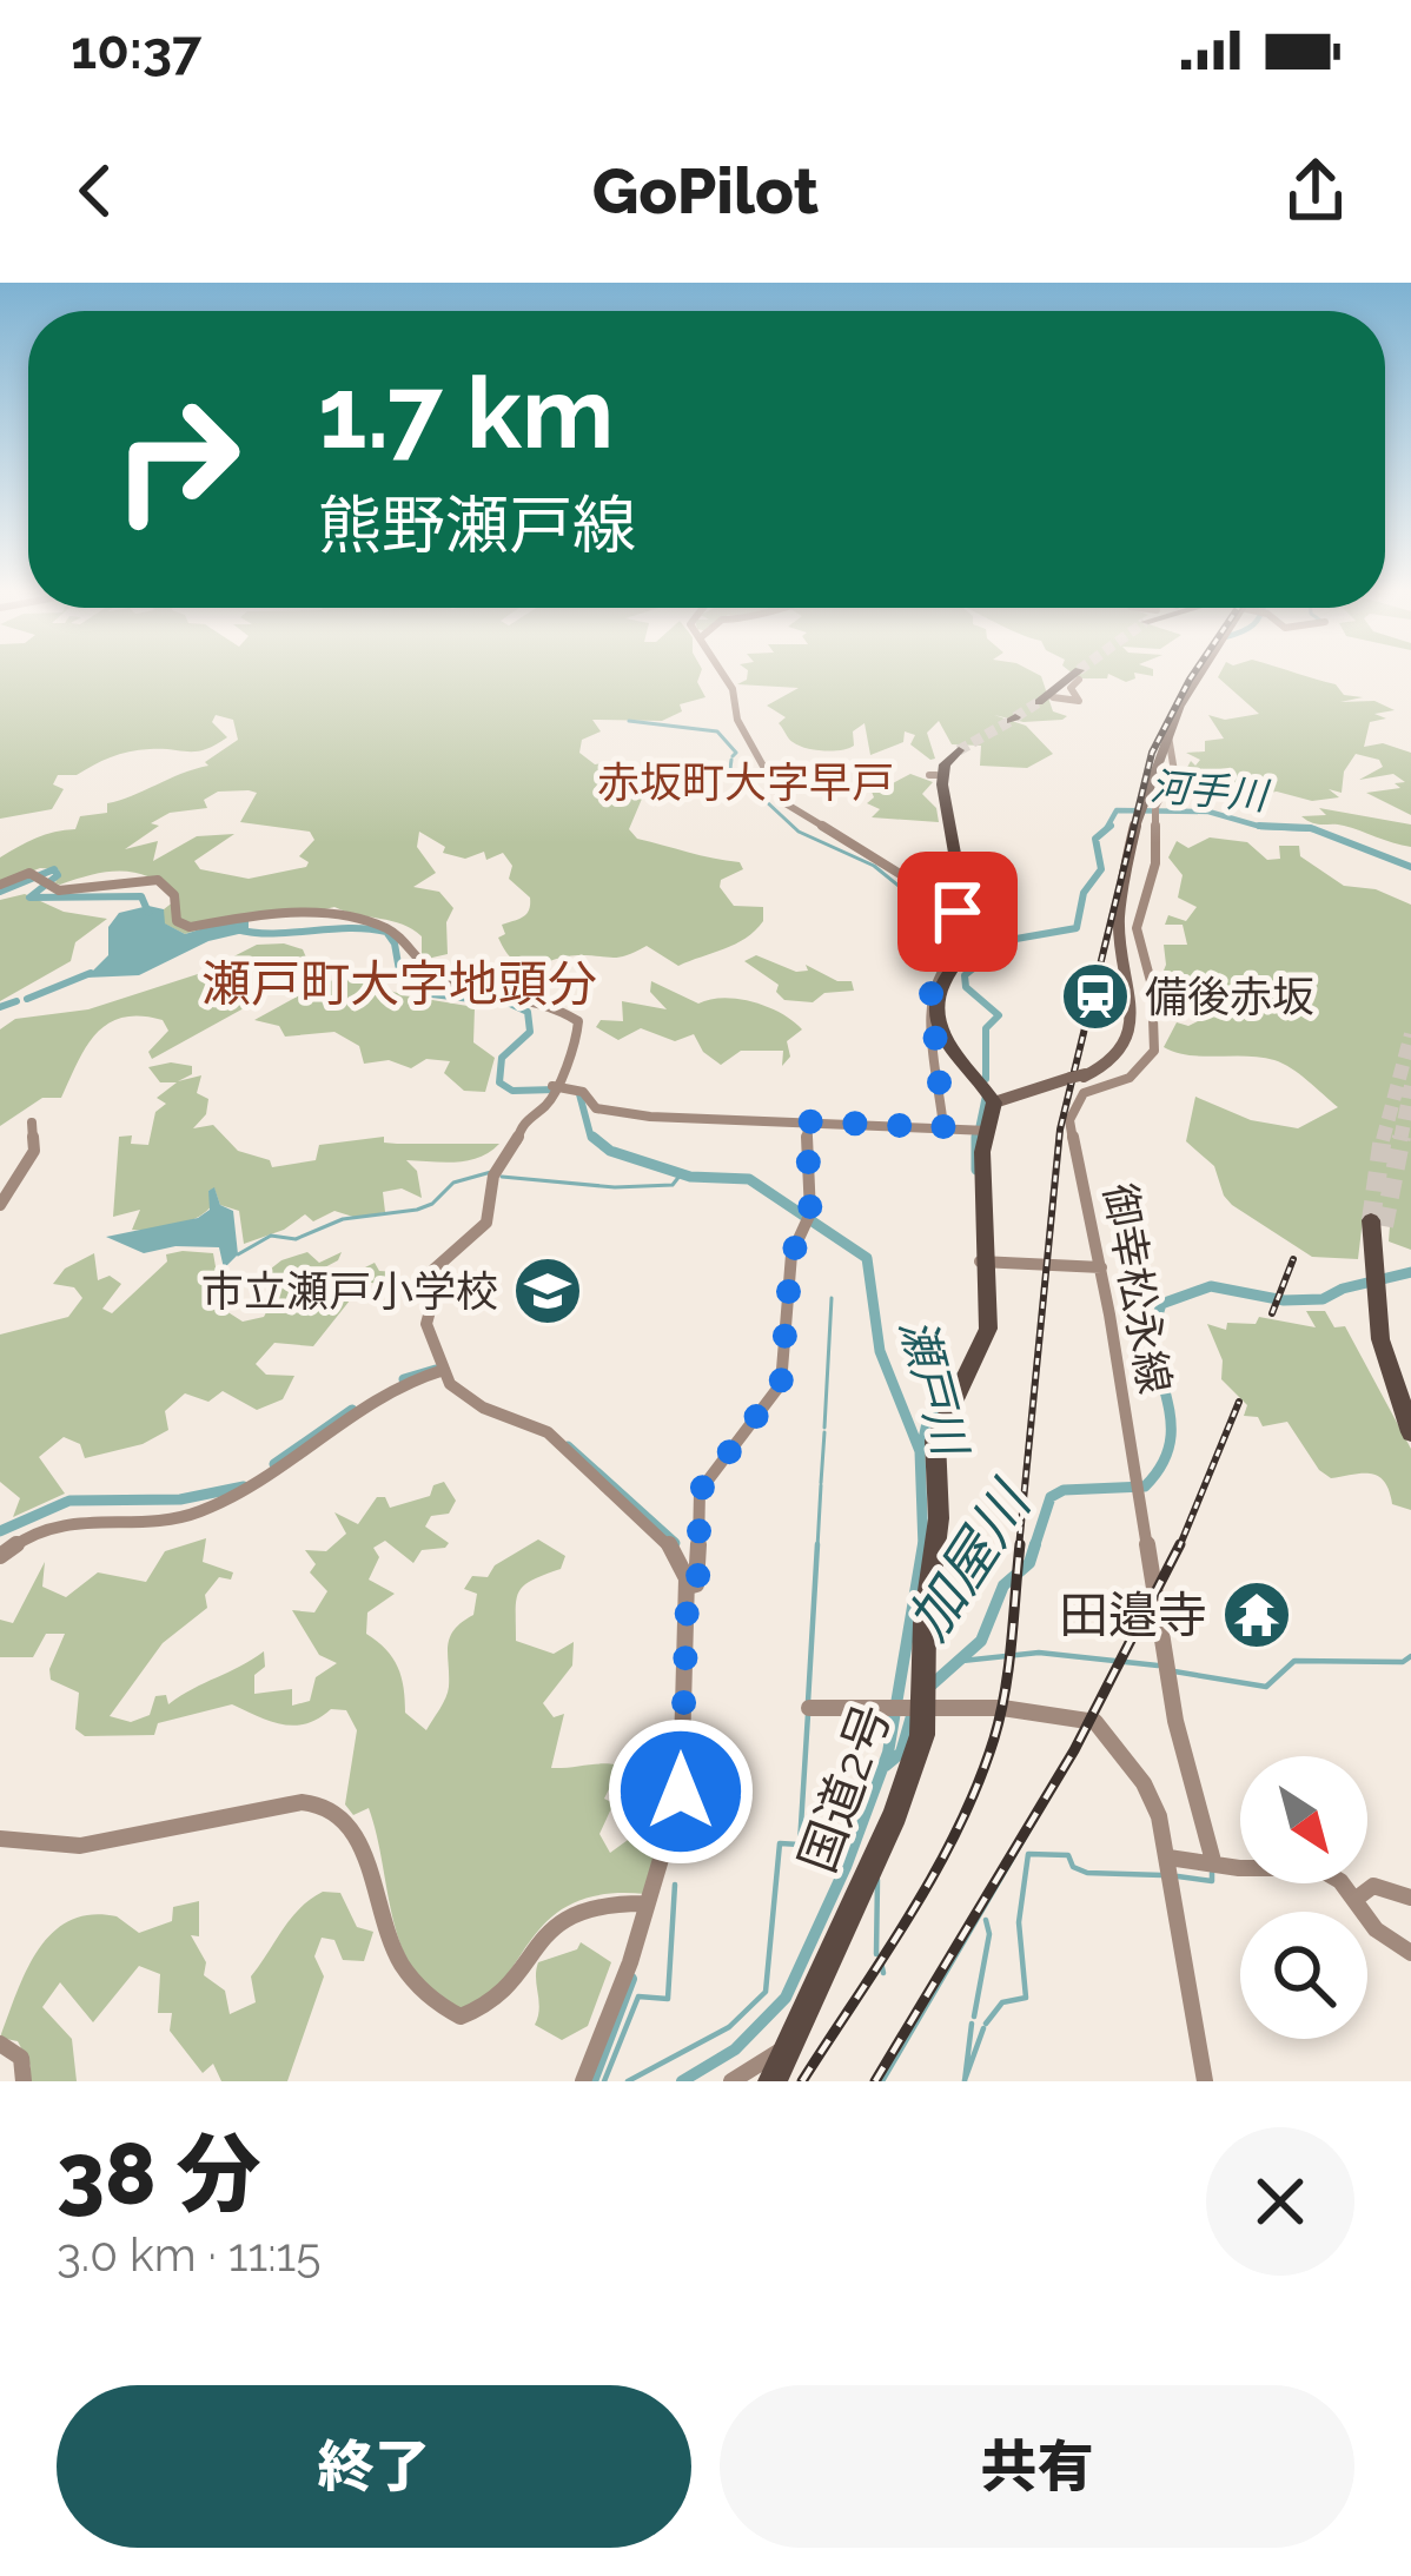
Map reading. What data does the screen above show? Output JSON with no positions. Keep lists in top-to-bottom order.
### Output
{
  "streets": {
    "highway": ["国道2号"],
    "street": ["御幸松永線"]
  },
  "districts": ["赤坂町大字早戸", "瀬戸町大字地頭分"],
  "water": ["河手川", "瀬戸川", "加屋川"],
  "places": {
    "station": ["備後赤坂"],
    "school or university": ["市立瀬戸小学校"],
    "temple": ["田邉寺"]
  },
  "north": "bottom right",
  "page": {
    "status": "10:37",
    "header": "GoPilot",
    "turn": ["1.7 km", "熊野瀬戸線"],
    "heading": ["38 分", "3.0 km · 11:15"],
    "buttons": ["終了", "共有"]
  }
}
